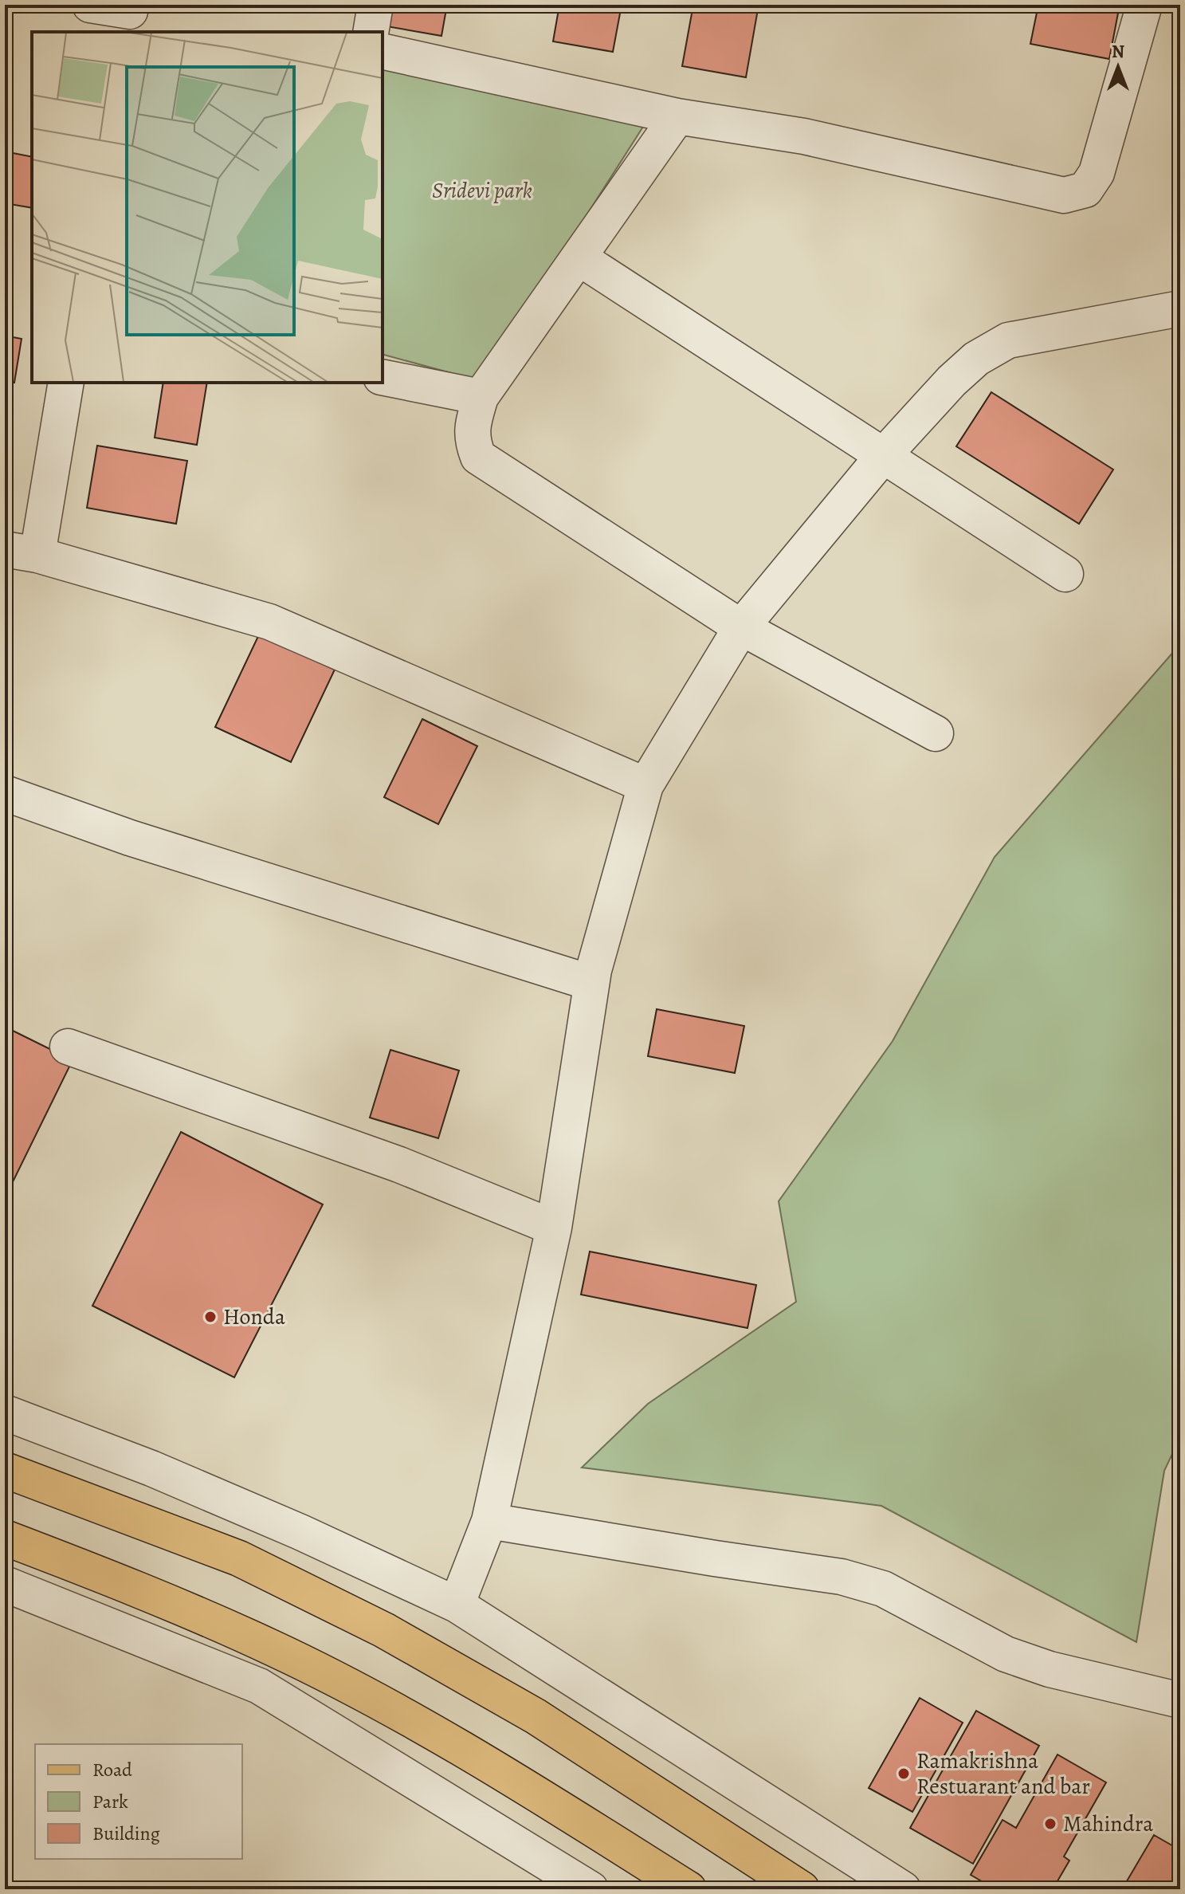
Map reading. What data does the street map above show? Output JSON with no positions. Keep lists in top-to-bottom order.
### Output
{
  "parks": ["Sridevi park"],
  "places": ["Honda", "Ramakrishna Restuarant and bar", "Mahindra"],
  "legend": ["Road", "Park", "Building"],
  "north": "top"
}
